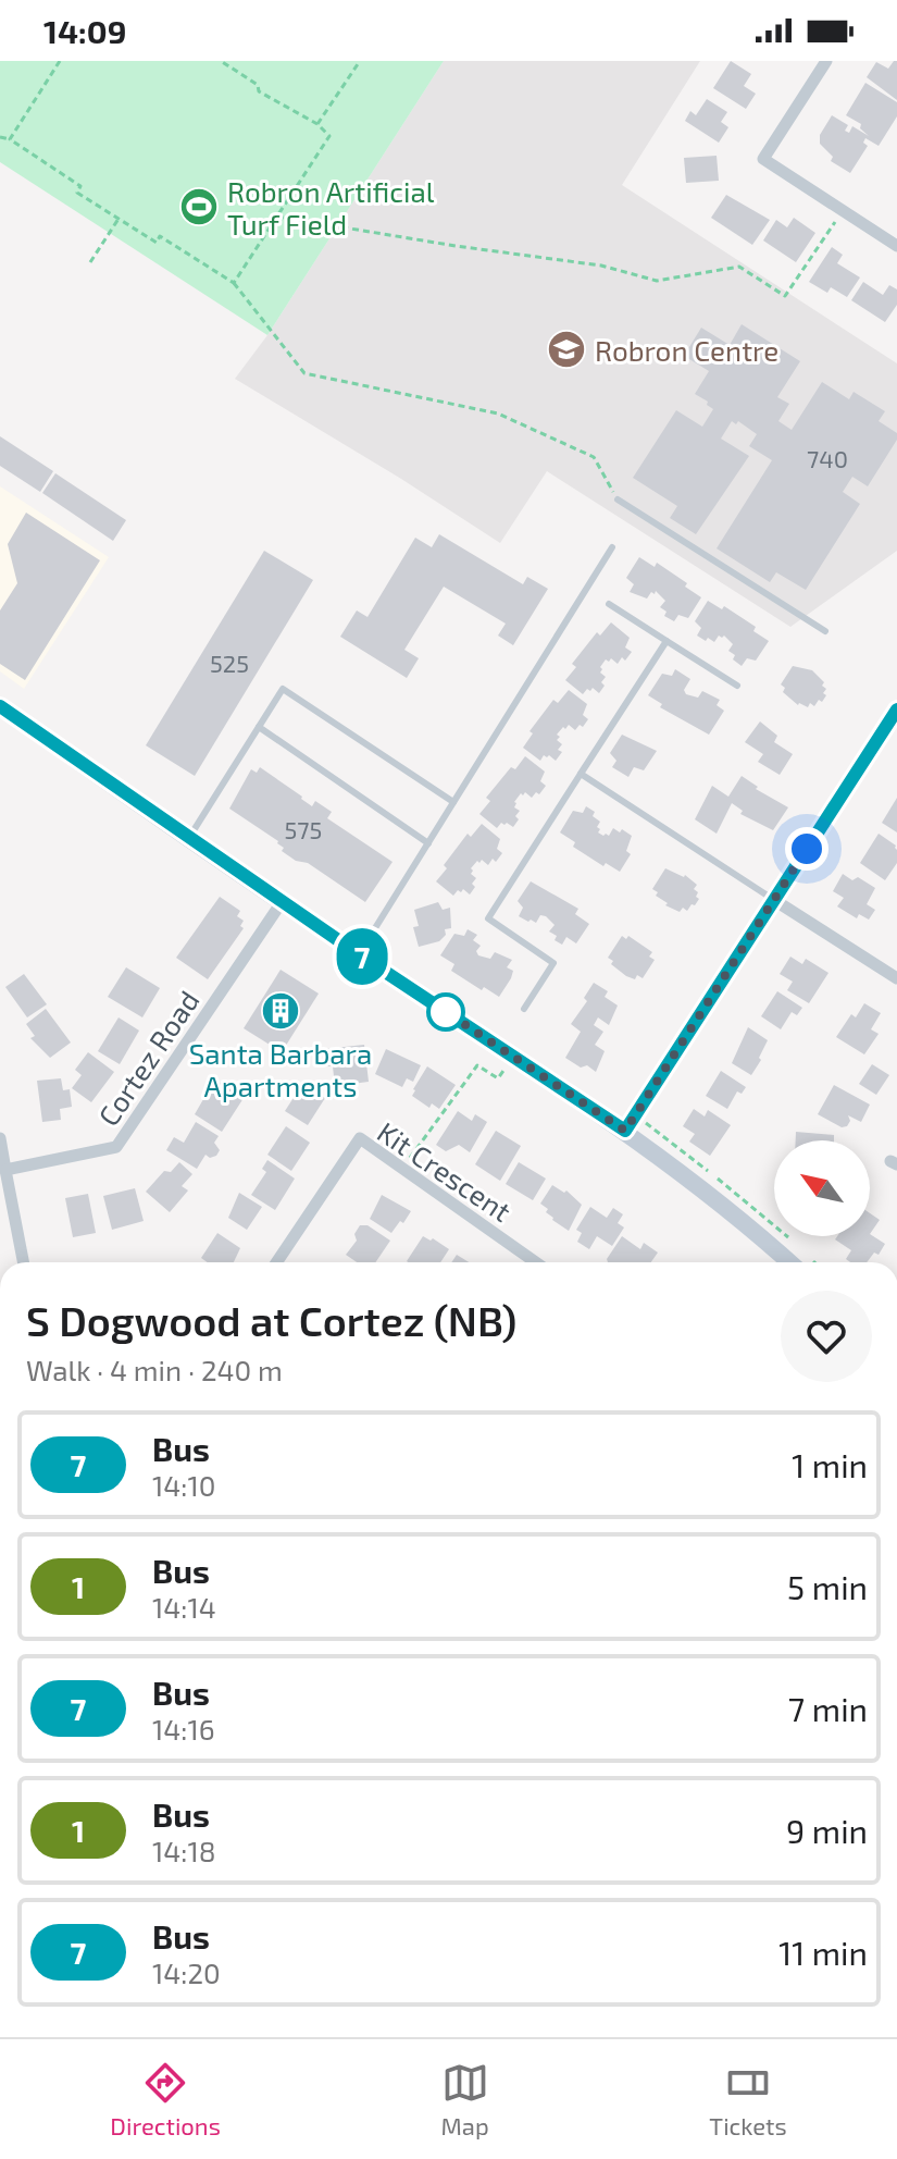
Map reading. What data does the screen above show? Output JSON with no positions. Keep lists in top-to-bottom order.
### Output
{
  "streets": {
    "street": ["Cortez Road", "Kit Crescent"]
  },
  "places": {
    "sports": ["Robron Artificial Turf Field"],
    "school or university": ["Robron Centre"],
    "building": ["Santa Barbara Apartments"]
  },
  "lines": ["bus line 7"],
  "house_numbers": ["740", "525", "575"],
  "north": "top left",
  "page": {
    "status": "14:09",
    "on_map": "7",
    "heading": ["S Dogwood at Cortez (NB)", "Walk · 4 min · 240 m"],
    "list": [
      {
        "mark": "7",
        "name": "Bus",
        "note": "14:10",
        "value": "1 min"
      },
      {
        "mark": "1",
        "name": "Bus",
        "note": "14:14",
        "value": "5 min"
      },
      {
        "mark": "7",
        "name": "Bus",
        "note": "14:16",
        "value": "7 min"
      },
      {
        "mark": "1",
        "name": "Bus",
        "note": "14:18",
        "value": "9 min"
      },
      {
        "mark": "7",
        "name": "Bus",
        "note": "14:20",
        "value": "11 min"
      }
    ],
    "tabs": ["Directions", "Map", "Tickets"]
  }
}
